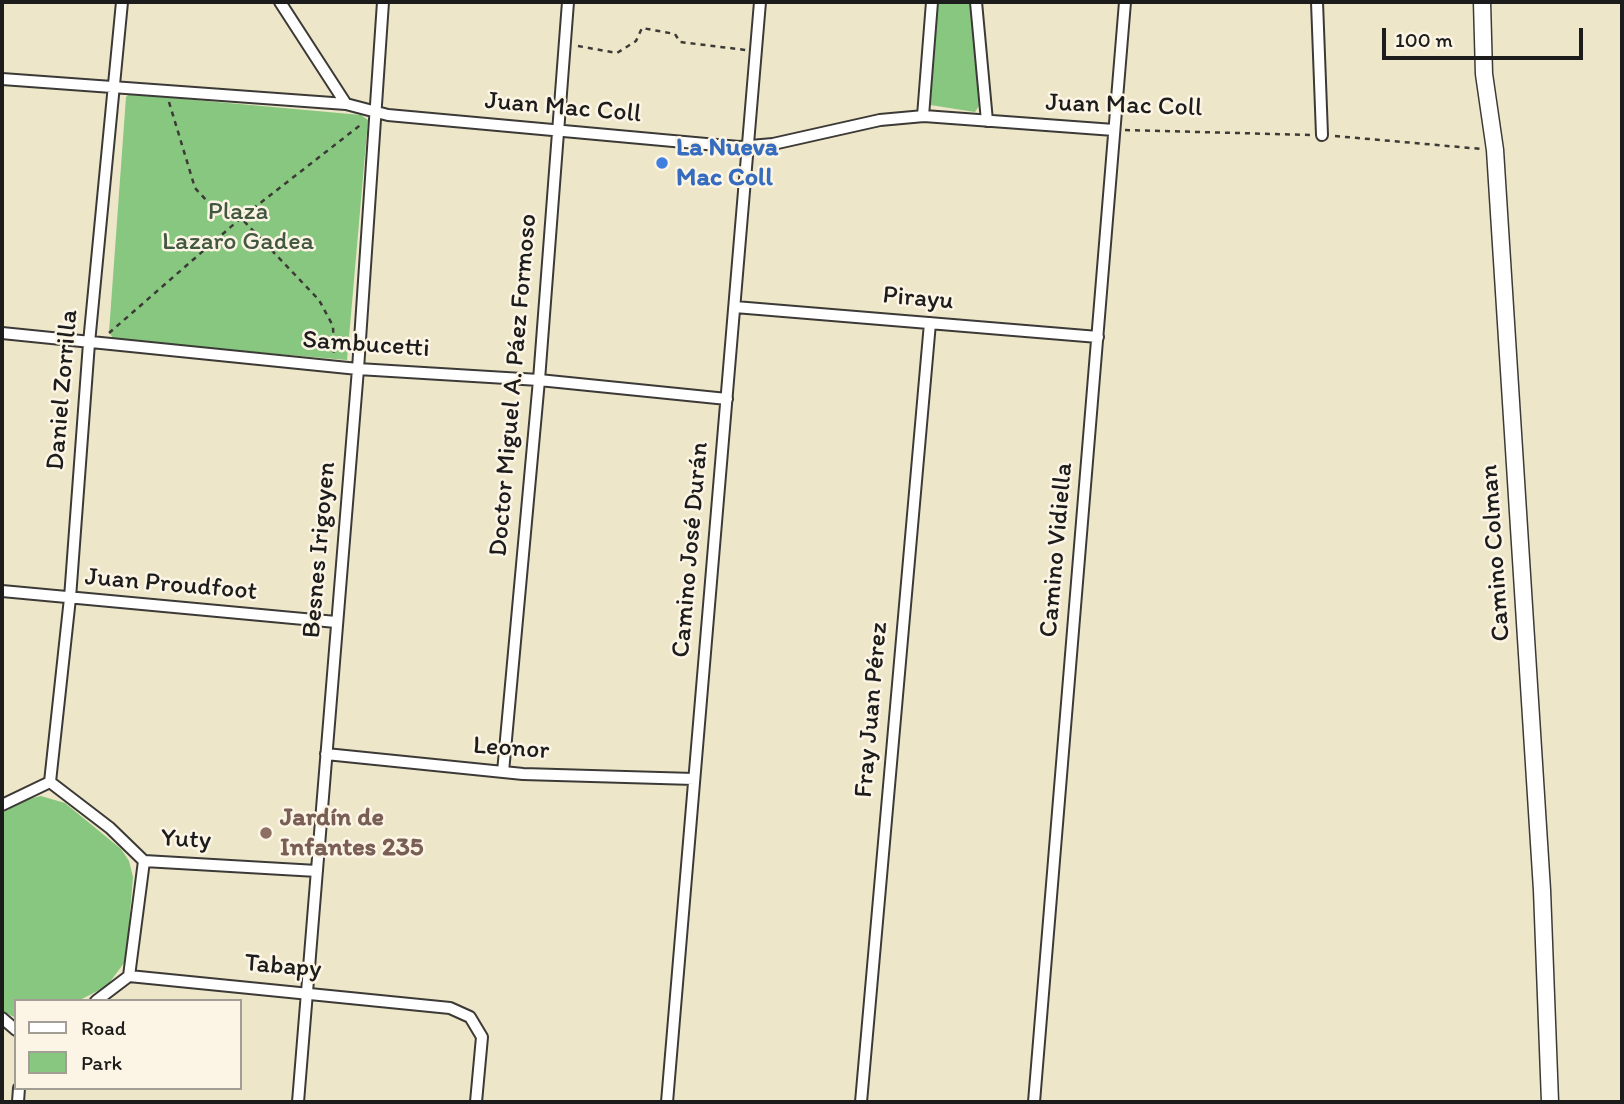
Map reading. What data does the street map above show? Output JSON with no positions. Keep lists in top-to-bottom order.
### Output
{
  "streets": {
    "street": [
      "Juan Mac Coll",
      "Pirayu",
      "Sambucetti",
      "Doctor Miguel A. Páez Formoso",
      "Daniel Zorrilla",
      "Besnes Irigoyen",
      "Camino José Durán",
      "Camino Vidiella",
      "Camino Colman",
      "Juan Proudfoot",
      "Fray Juan Pérez",
      "Leonor",
      "Yuty",
      "Tabapy"
    ]
  },
  "crossings": [
    ["Juan Mac Coll", "Doctor Miguel A. Páez Formoso"],
    ["Juan Mac Coll", "Daniel Zorrilla"],
    ["Juan Mac Coll", "Besnes Irigoyen"],
    ["Juan Mac Coll", "Camino José Durán"],
    ["Juan Mac Coll", "Camino Vidiella"],
    ["Juan Mac Coll", "Camino Colman"],
    ["Pirayu", "Camino José Durán"],
    ["Pirayu", "Camino Vidiella"],
    ["Pirayu", "Fray Juan Pérez"],
    ["Sambucetti", "Doctor Miguel A. Páez Formoso"],
    ["Sambucetti", "Daniel Zorrilla"],
    ["Sambucetti", "Besnes Irigoyen"],
    ["Sambucetti", "Camino José Durán"],
    ["Doctor Miguel A. Páez Formoso", "Leonor"],
    ["Daniel Zorrilla", "Juan Proudfoot"],
    ["Daniel Zorrilla", "Yuty"],
    ["Besnes Irigoyen", "Juan Proudfoot"],
    ["Besnes Irigoyen", "Leonor"],
    ["Besnes Irigoyen", "Yuty"],
    ["Besnes Irigoyen", "Tabapy"],
    ["Camino José Durán", "Leonor"]
  ],
  "parks": ["Plaza Lazaro Gadea"],
  "places": ["La Nueva Mac Coll", "Jardín de Infantes 235"],
  "legend": ["Road", "Park"],
  "scale_bar": "100 m"
}
